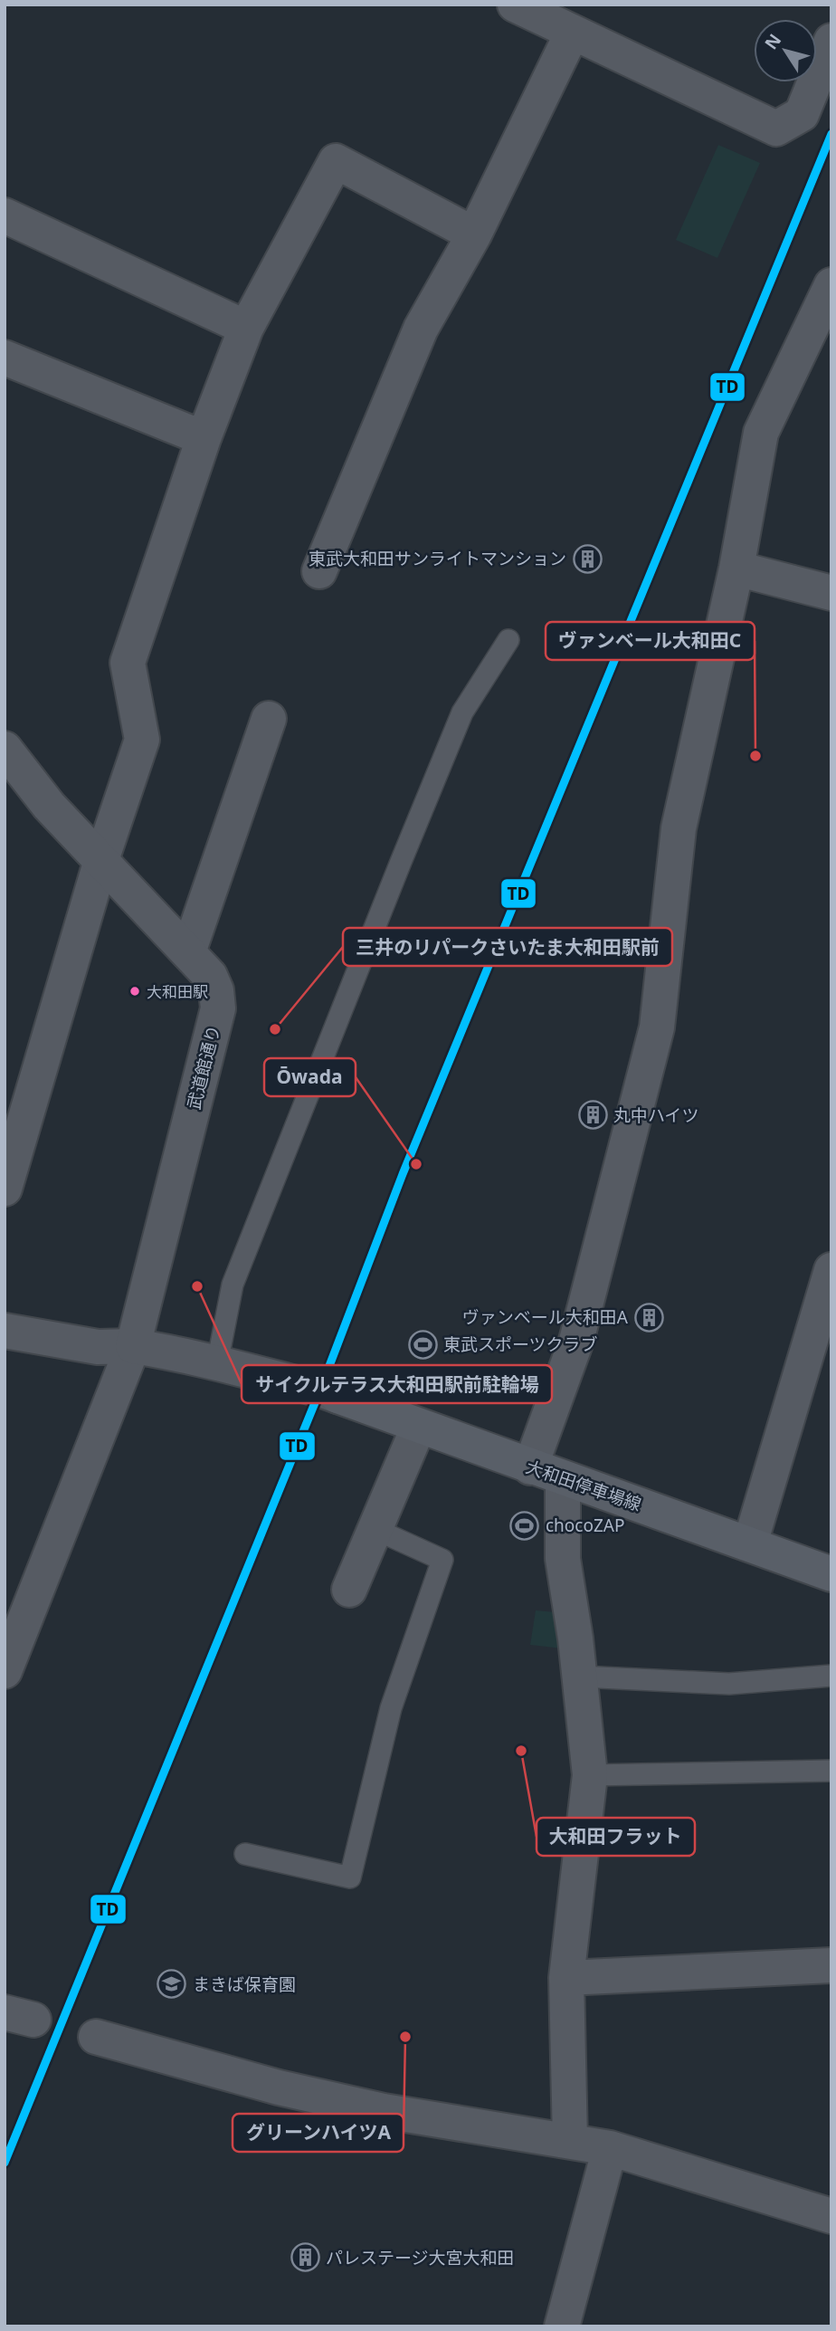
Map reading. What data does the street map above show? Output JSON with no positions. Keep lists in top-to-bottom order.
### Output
{
  "streets": {
    "main road": ["大和田停車場線"],
    "street": ["武道館通り"]
  },
  "places": {
    "building": [
      "東武大和田サンライトマンション",
      "丸中ハイツ",
      "ヴァンベール大和田A",
      "パレステージ大宮大和田"
    ],
    "other": [
      "ヴァンベール大和田C",
      "大和田駅",
      "三井のリパークさいたま大和田駅前",
      "Ōwada",
      "サイクルテラス大和田駅前駐輪場",
      "大和田フラット",
      "グリーンハイツA"
    ],
    "sports": ["東武スポーツクラブ", "chocoZAP"],
    "school or university": ["まきば保育園"]
  },
  "lines": ["transit line TD"],
  "north": "top left"
}
